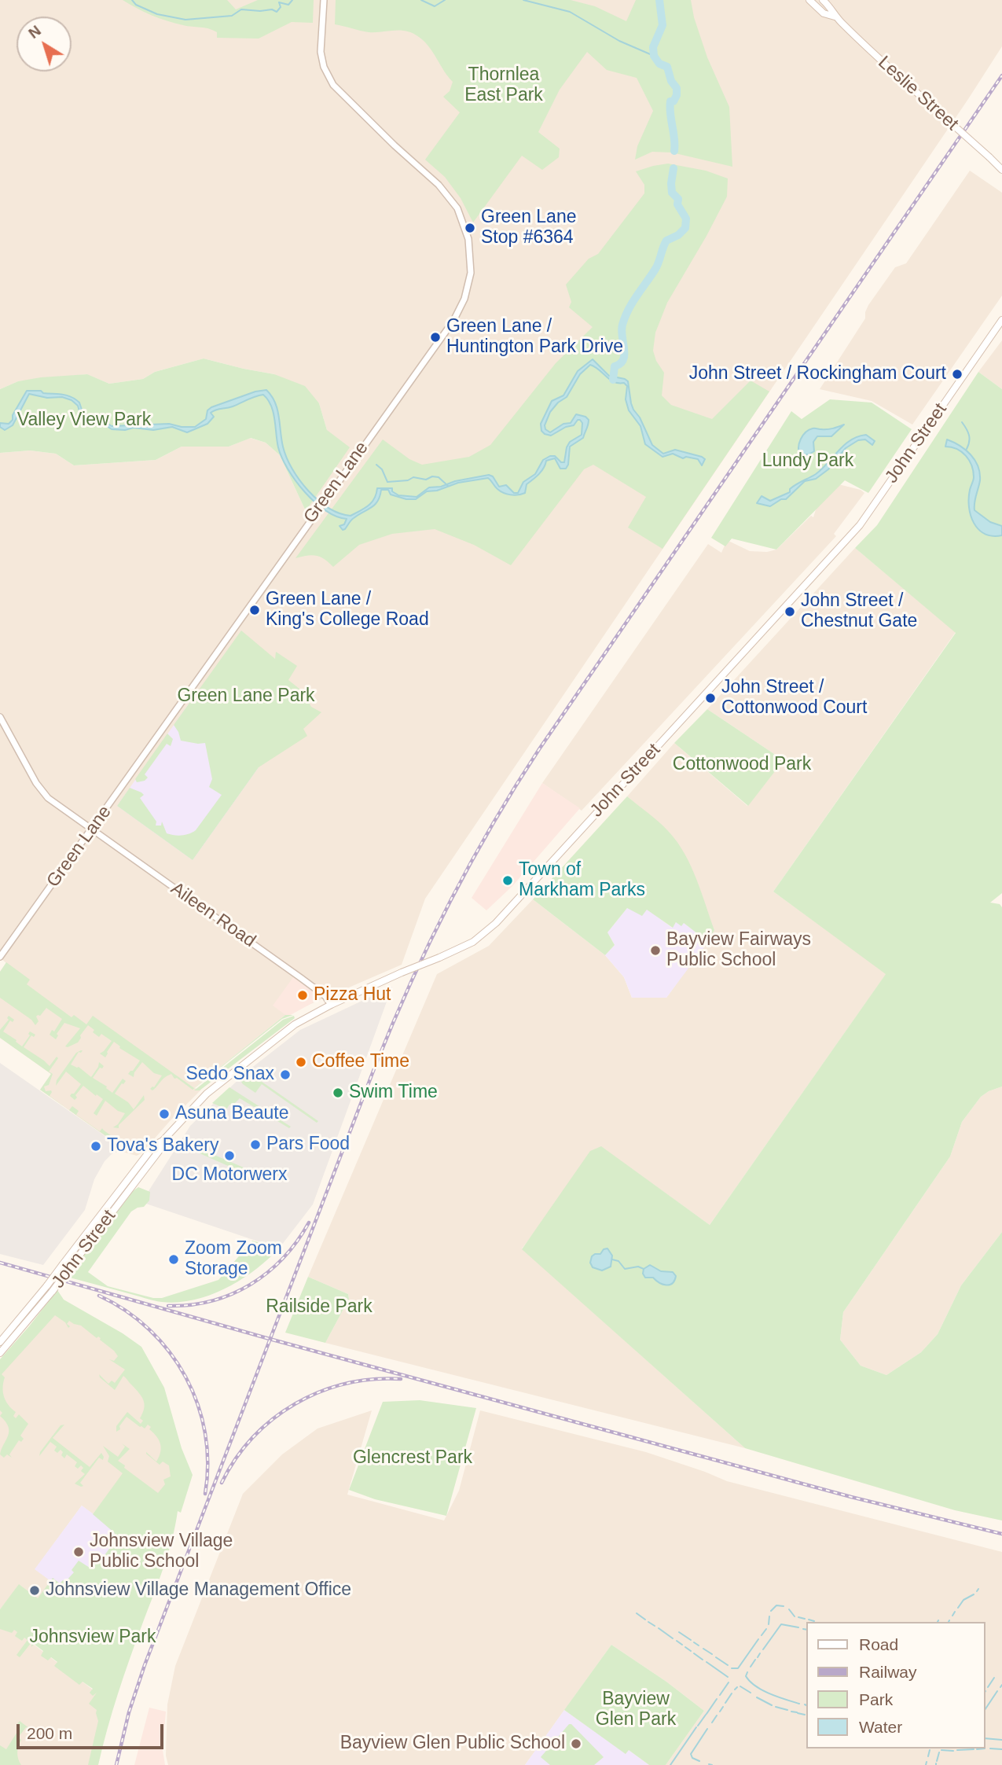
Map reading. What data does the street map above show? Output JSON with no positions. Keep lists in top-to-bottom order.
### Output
{
  "streets": {
    "main road": ["Leslie Street", "John Street"],
    "street": ["Green Lane", "Aileen Road"]
  },
  "crossings": [
    ["John Street", "Aileen Road"],
    ["Green Lane", "Aileen Road"]
  ],
  "parks": [
    "Thornlea East Park",
    "Valley View Park",
    "Lundy Park",
    "Green Lane Park",
    "Cottonwood Park",
    "Railside Park",
    "Glencrest Park",
    "Johnsview Park",
    "Bayview Glen Park"
  ],
  "places": [
    "Green Lane Stop #6364",
    "Green Lane / Huntington Park Drive",
    "John Street / Rockingham Court",
    "Green Lane / King's College Road",
    "John Street / Chestnut Gate",
    "John Street / Cottonwood Court",
    "Town of Markham Parks",
    "Bayview Fairways Public School",
    "Pizza Hut",
    "Coffee Time",
    "Sedo Snax",
    "Swim Time",
    "Asuna Beaute",
    "Pars Food",
    "Tova's Bakery",
    "DC Motorwerx",
    "Zoom Zoom Storage",
    "Johnsview Village Public School",
    "Johnsview Village Management Office",
    "Bayview Glen Public School"
  ],
  "legend": [
    "Road",
    "Railway",
    "Park",
    "Water"
  ],
  "scale_bar": "200 m",
  "north": "top left"
}
